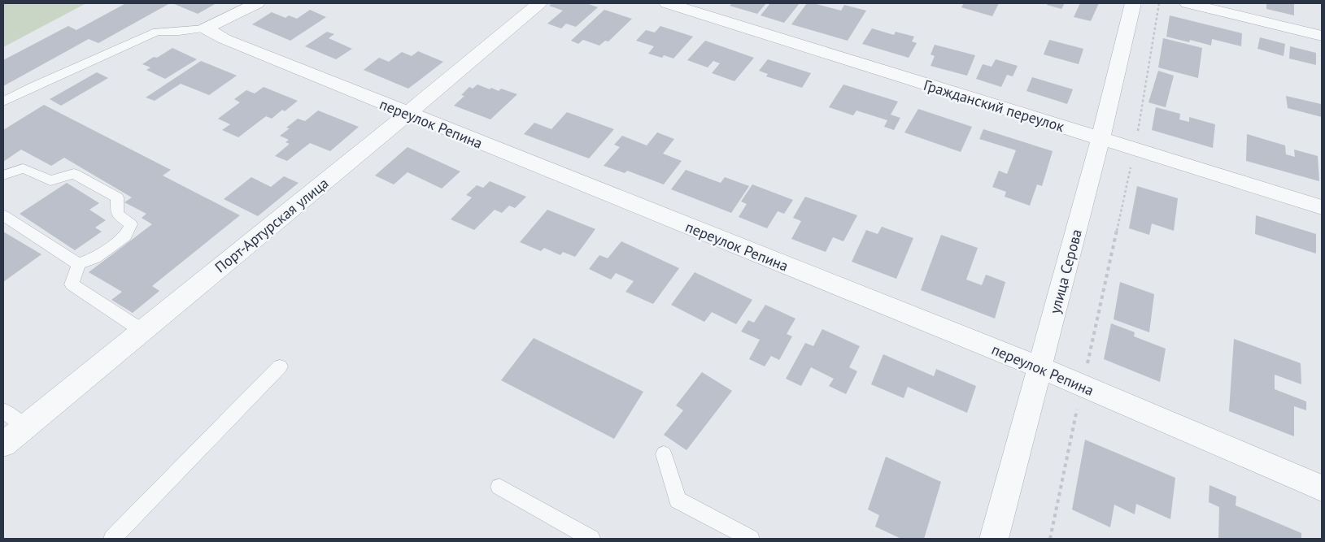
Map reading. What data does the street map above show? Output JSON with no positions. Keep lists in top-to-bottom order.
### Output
{
  "streets": {
    "street": [
      "Гражданский переулок",
      "переулок Репина",
      "Порт-Артурская улица",
      "улица Серова"
    ]
  },
  "crossings": [
    ["Гражданский переулок", "улица Серова"],
    ["переулок Репина", "Порт-Артурская улица"],
    ["переулок Репина", "улица Серова"]
  ]
}
